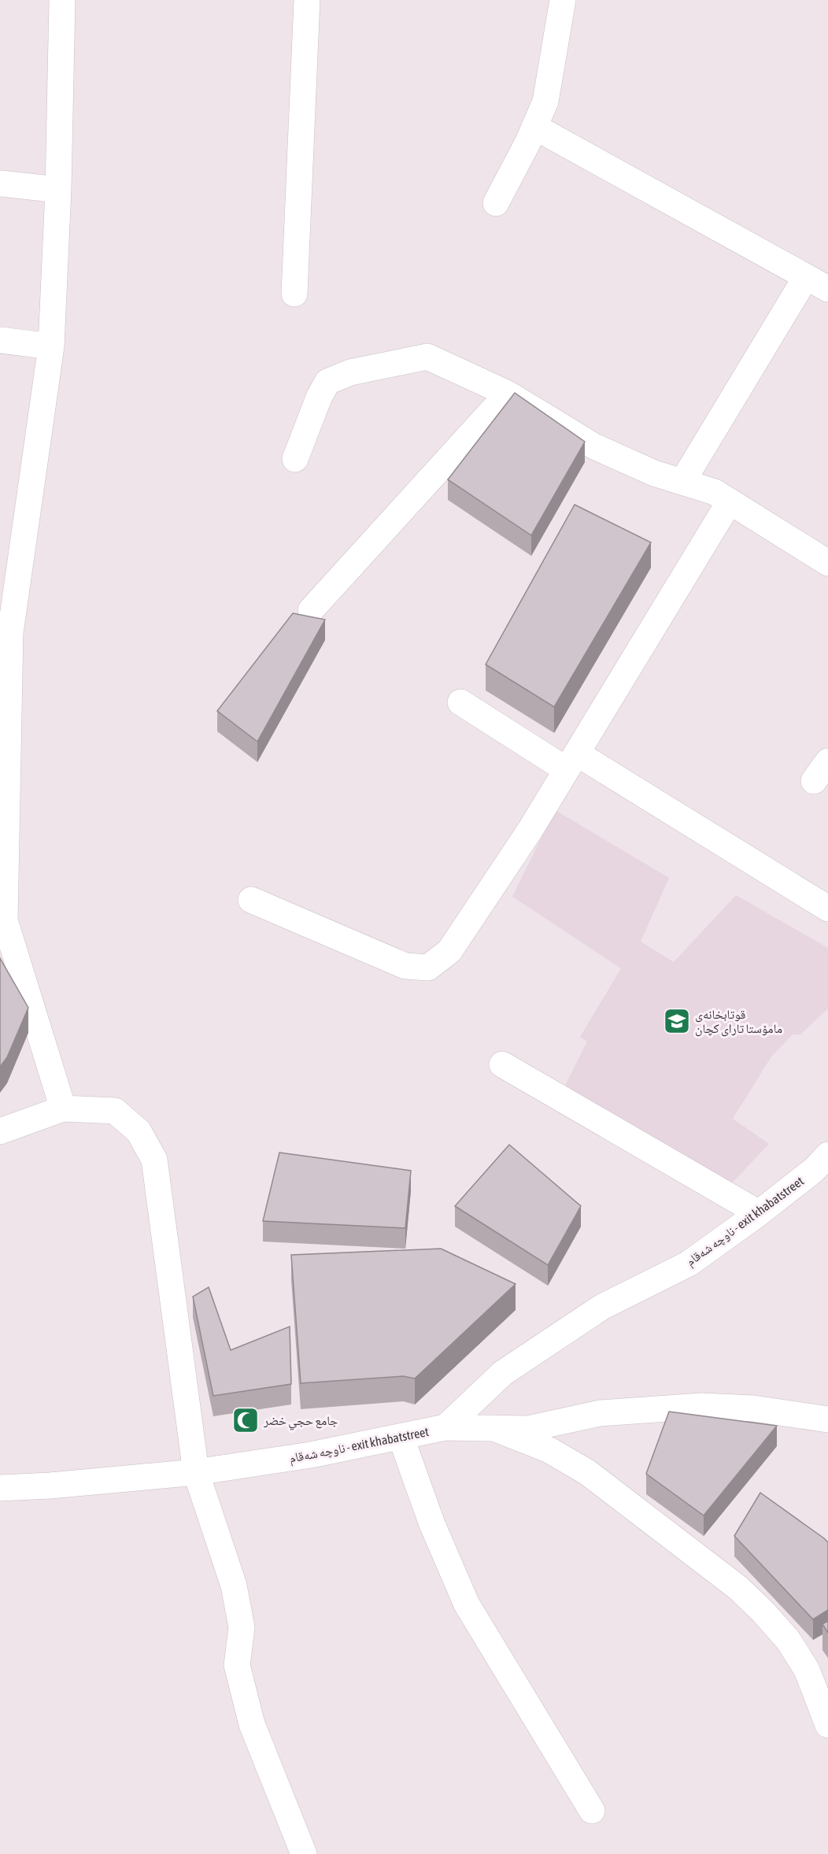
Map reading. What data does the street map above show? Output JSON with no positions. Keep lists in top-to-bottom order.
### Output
{
  "streets": {
    "street": ["ناوچە شەقام - exit khabatstreet"]
  },
  "places": {
    "school or university": ["قوتابخانەی مامۆستا تارای کچان"],
    "mosque": ["جامع حجي خضر"]
  }
}
